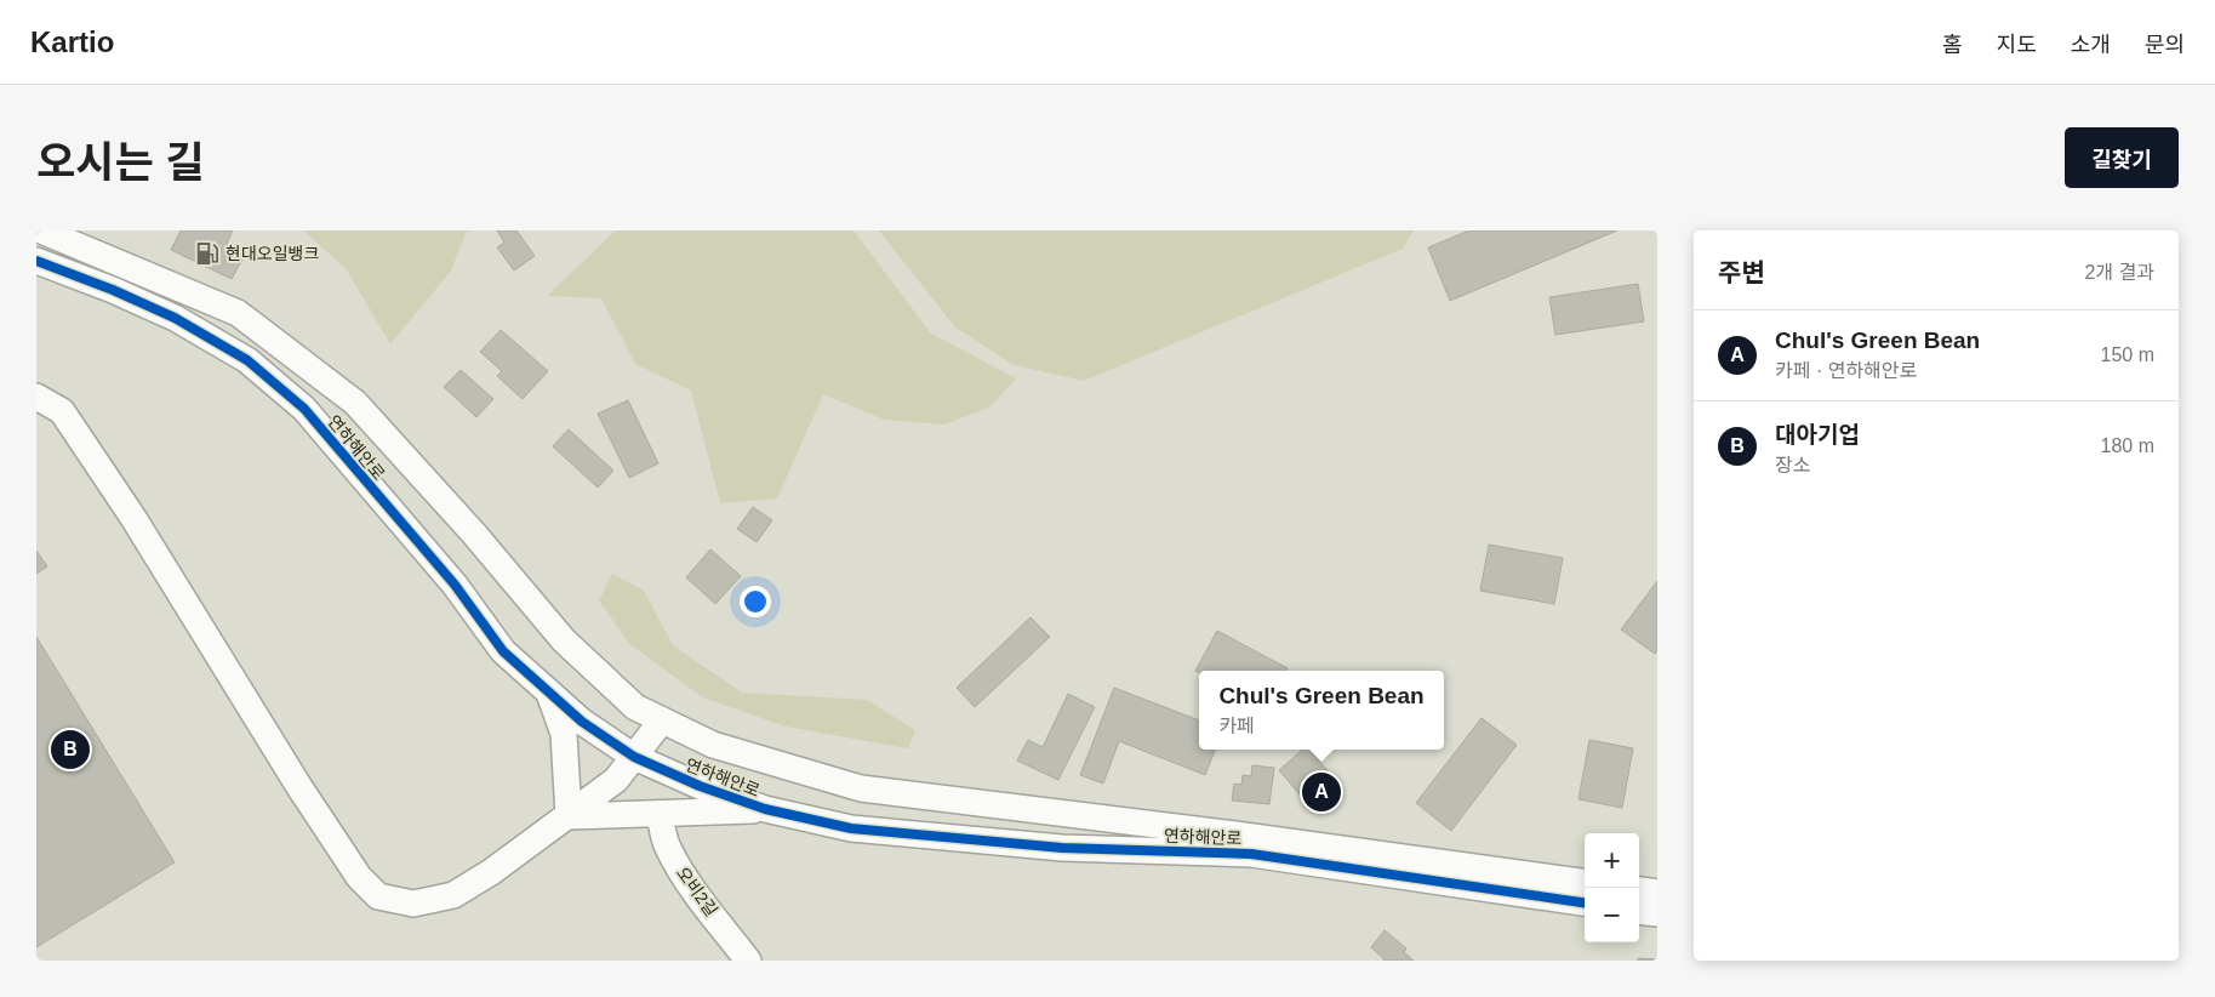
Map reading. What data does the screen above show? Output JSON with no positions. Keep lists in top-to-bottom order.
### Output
{
  "streets": {
    "street": ["연하해안로", "오비2길"]
  },
  "places": {
    "fuel station": ["현대오일뱅크"]
  },
  "page": {
    "header": "Kartio",
    "nav": [
      "홈",
      "지도",
      "소개",
      "문의"
    ],
    "title": "오시는 길",
    "buttons": "길찾기",
    "heading": ["주변", "2개 결과"],
    "list": [
      {
        "mark": "A",
        "name": "Chul's Green Bean",
        "note": "카페 · 연하해안로",
        "value": "150 m"
      },
      {
        "mark": "B",
        "name": "대아기업",
        "note": "장소",
        "value": "180 m"
      }
    ],
    "popup": ["Chul's Green Bean", "카페"],
    "pins": ["B", "A"],
    "map_buttons": ["+", "−"]
  }
}
